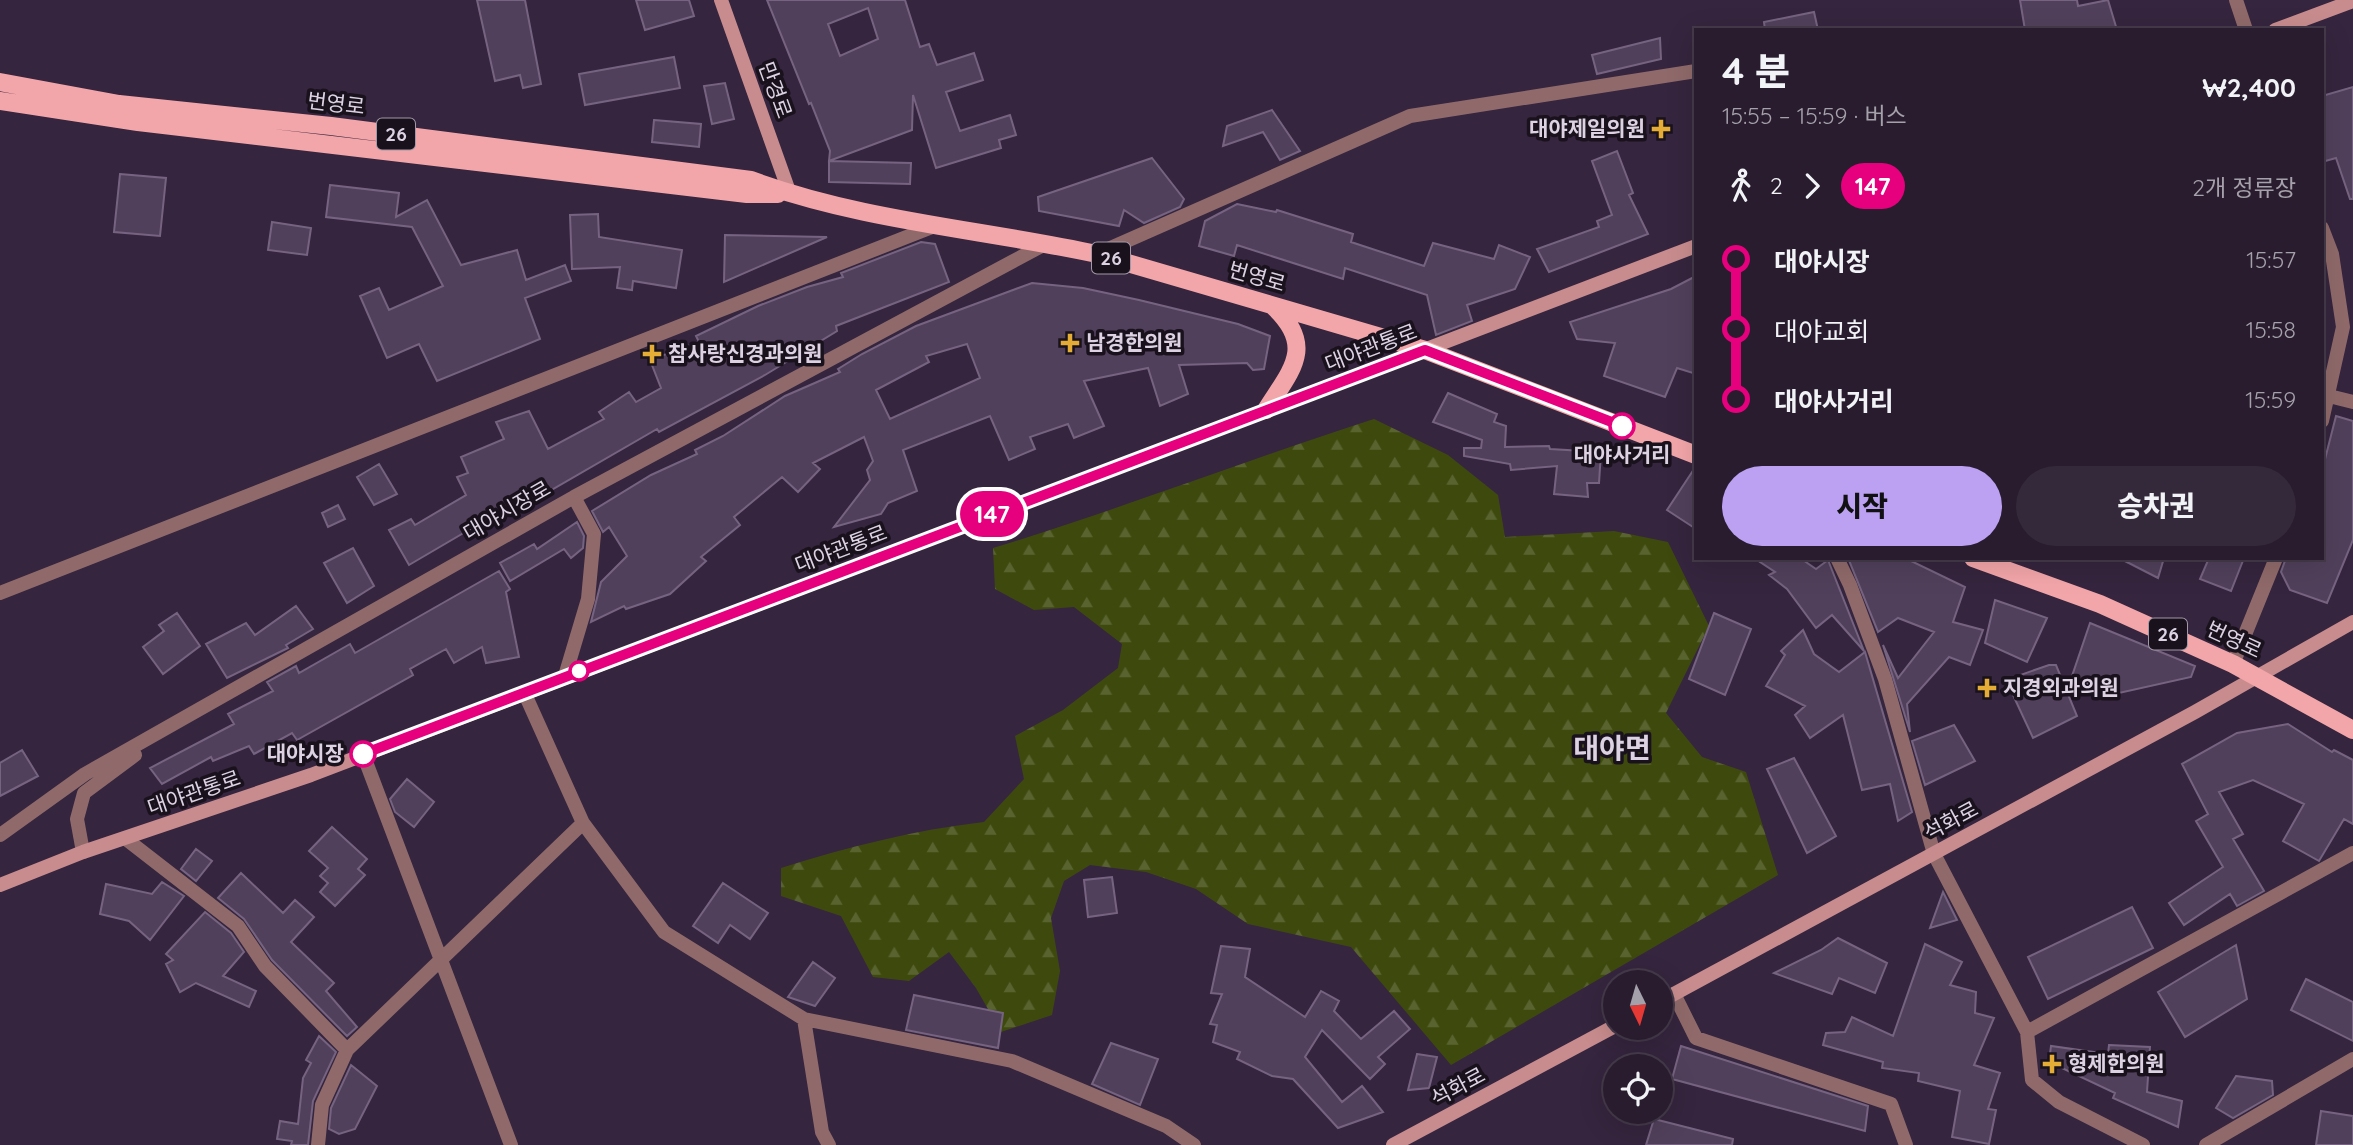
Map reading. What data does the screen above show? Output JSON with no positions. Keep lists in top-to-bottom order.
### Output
{
  "streets": {
    "main road": [
      "만경로",
      "번영로",
      "26",
      "대야관통로",
      "석화로"
    ],
    "street": ["대야시장로"]
  },
  "crossings": [
    ["만경로", "번영로"],
    ["번영로", "대야관통로"],
    ["번영로", "대야시장로"],
    ["번영로", "석화로"]
  ],
  "districts": ["대야면"],
  "places": {
    "health": [
      "대야제일의원",
      "남경한의원",
      "참사랑신경과의원",
      "지경외과의원",
      "형제한의원"
    ],
    "other": ["대야사거리", "대야시장"]
  },
  "lines": ["bus line 147"],
  "north": "bottom",
  "page": {
    "on_map": "147",
    "heading": ["4 분", "15:55 – 15:59 · 버스", "₩2,400"],
    "legs": ["2", "147", "2개 정류장"],
    "list": [
      {
        "name": "대야시장",
        "value": "15:57"
      },
      {
        "name": "대야교회",
        "value": "15:58"
      },
      {
        "name": "대야사거리",
        "value": "15:59"
      }
    ],
    "buttons": ["시작", "승차권"]
  }
}
